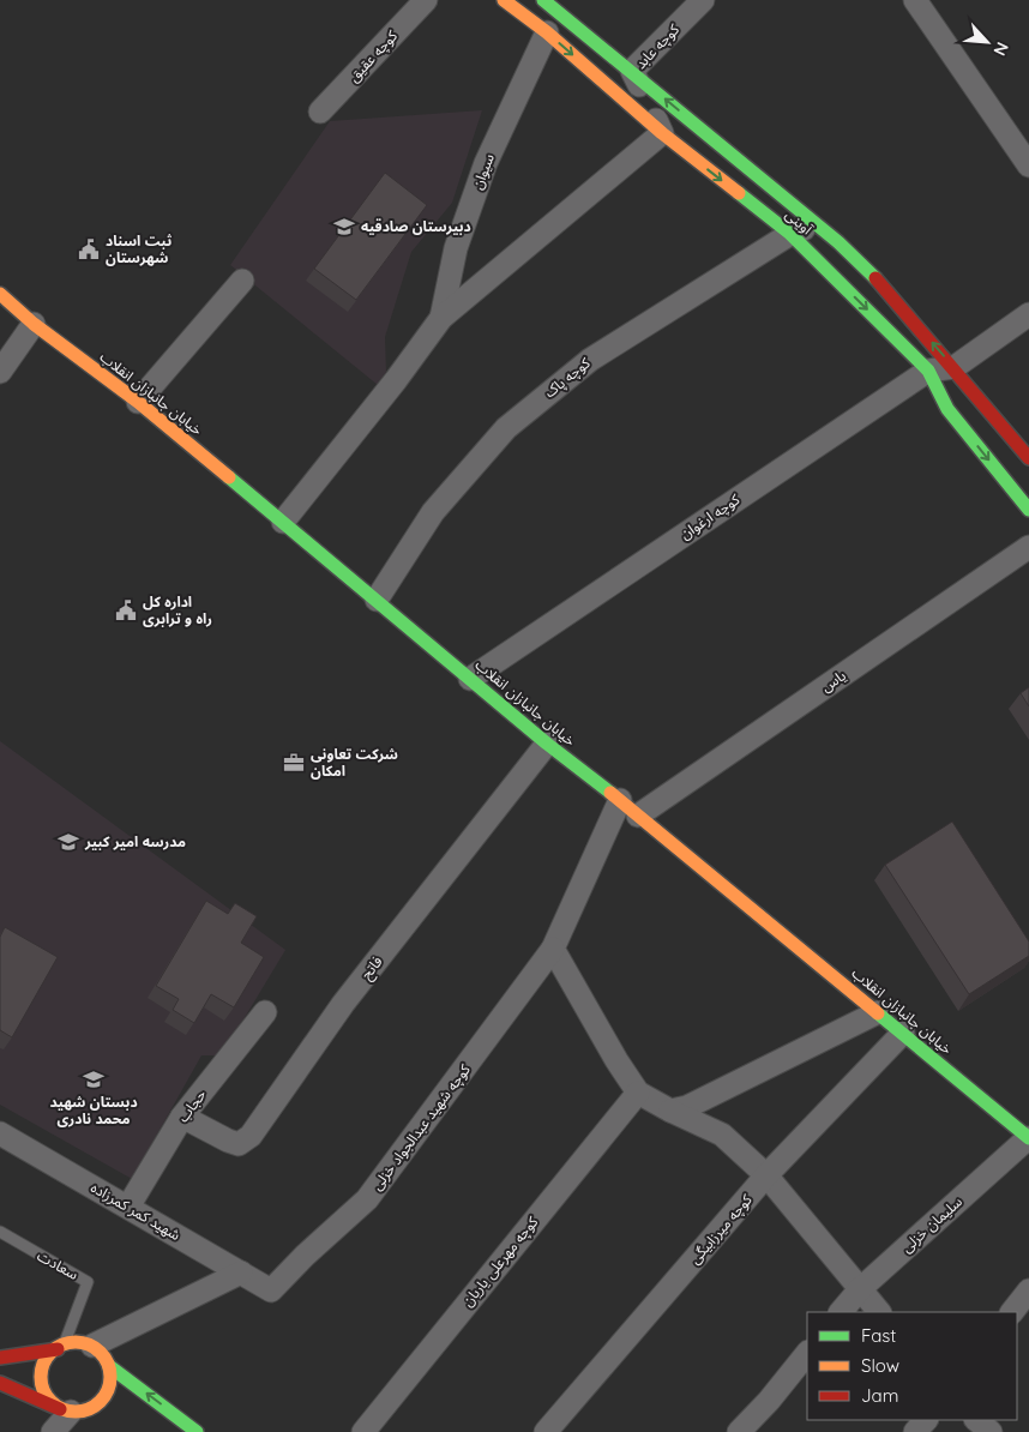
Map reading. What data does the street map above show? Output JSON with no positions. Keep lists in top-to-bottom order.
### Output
{
  "streets": {
    "street": [
      "کوچه عابد",
      "کوچه عقیق",
      "سیوان",
      "آوینی",
      "کوچه پاک",
      "خیابان جانبازان انقلاب",
      "کوچه ارغوان",
      "یاس",
      "فاتح",
      "حجاب",
      "کوچه شهید عبدالجواد خزلی",
      "شهید کمر کمرزاده",
      "سلیمان خزلی",
      "کوچه میرزابیگی",
      "کوچه مهرعلی یاریان"
    ],
    "lane": ["سعادت"]
  },
  "crossings": [
    ["کوچه عابد", "آوینی"],
    ["سیوان", "آوینی"],
    ["آوینی", "کوچه پاک"],
    ["آوینی", "کوچه ارغوان"],
    ["کوچه پاک", "خیابان جانبازان انقلاب"],
    ["خیابان جانبازان انقلاب", "کوچه ارغوان"],
    ["خیابان جانبازان انقلاب", "یاس"],
    ["خیابان جانبازان انقلاب", "فاتح"],
    ["خیابان جانبازان انقلاب", "کوچه شهید عبدالجواد خزلی"],
    ["خیابان جانبازان انقلاب", "سلیمان خزلی"],
    ["خیابان جانبازان انقلاب", "کوچه میرزابیگی"],
    ["فاتح", "حجاب"],
    ["حجاب", "شهید کمر کمرزاده"],
    ["کوچه شهید عبدالجواد خزلی", "شهید کمر کمرزاده"]
  ],
  "places": {
    "school or university": ["دبیرستان صادقیه", "مدرسه امیر کبیر", "دبستان شهید محمد نادری"],
    "public building": ["ثبت اسناد شهرستان", "اداره کل راه و ترابری"],
    "office": ["شرکت تعاونی امکان"]
  },
  "legend": ["Fast", "Slow", "Jam"],
  "north": "bottom right"
}
